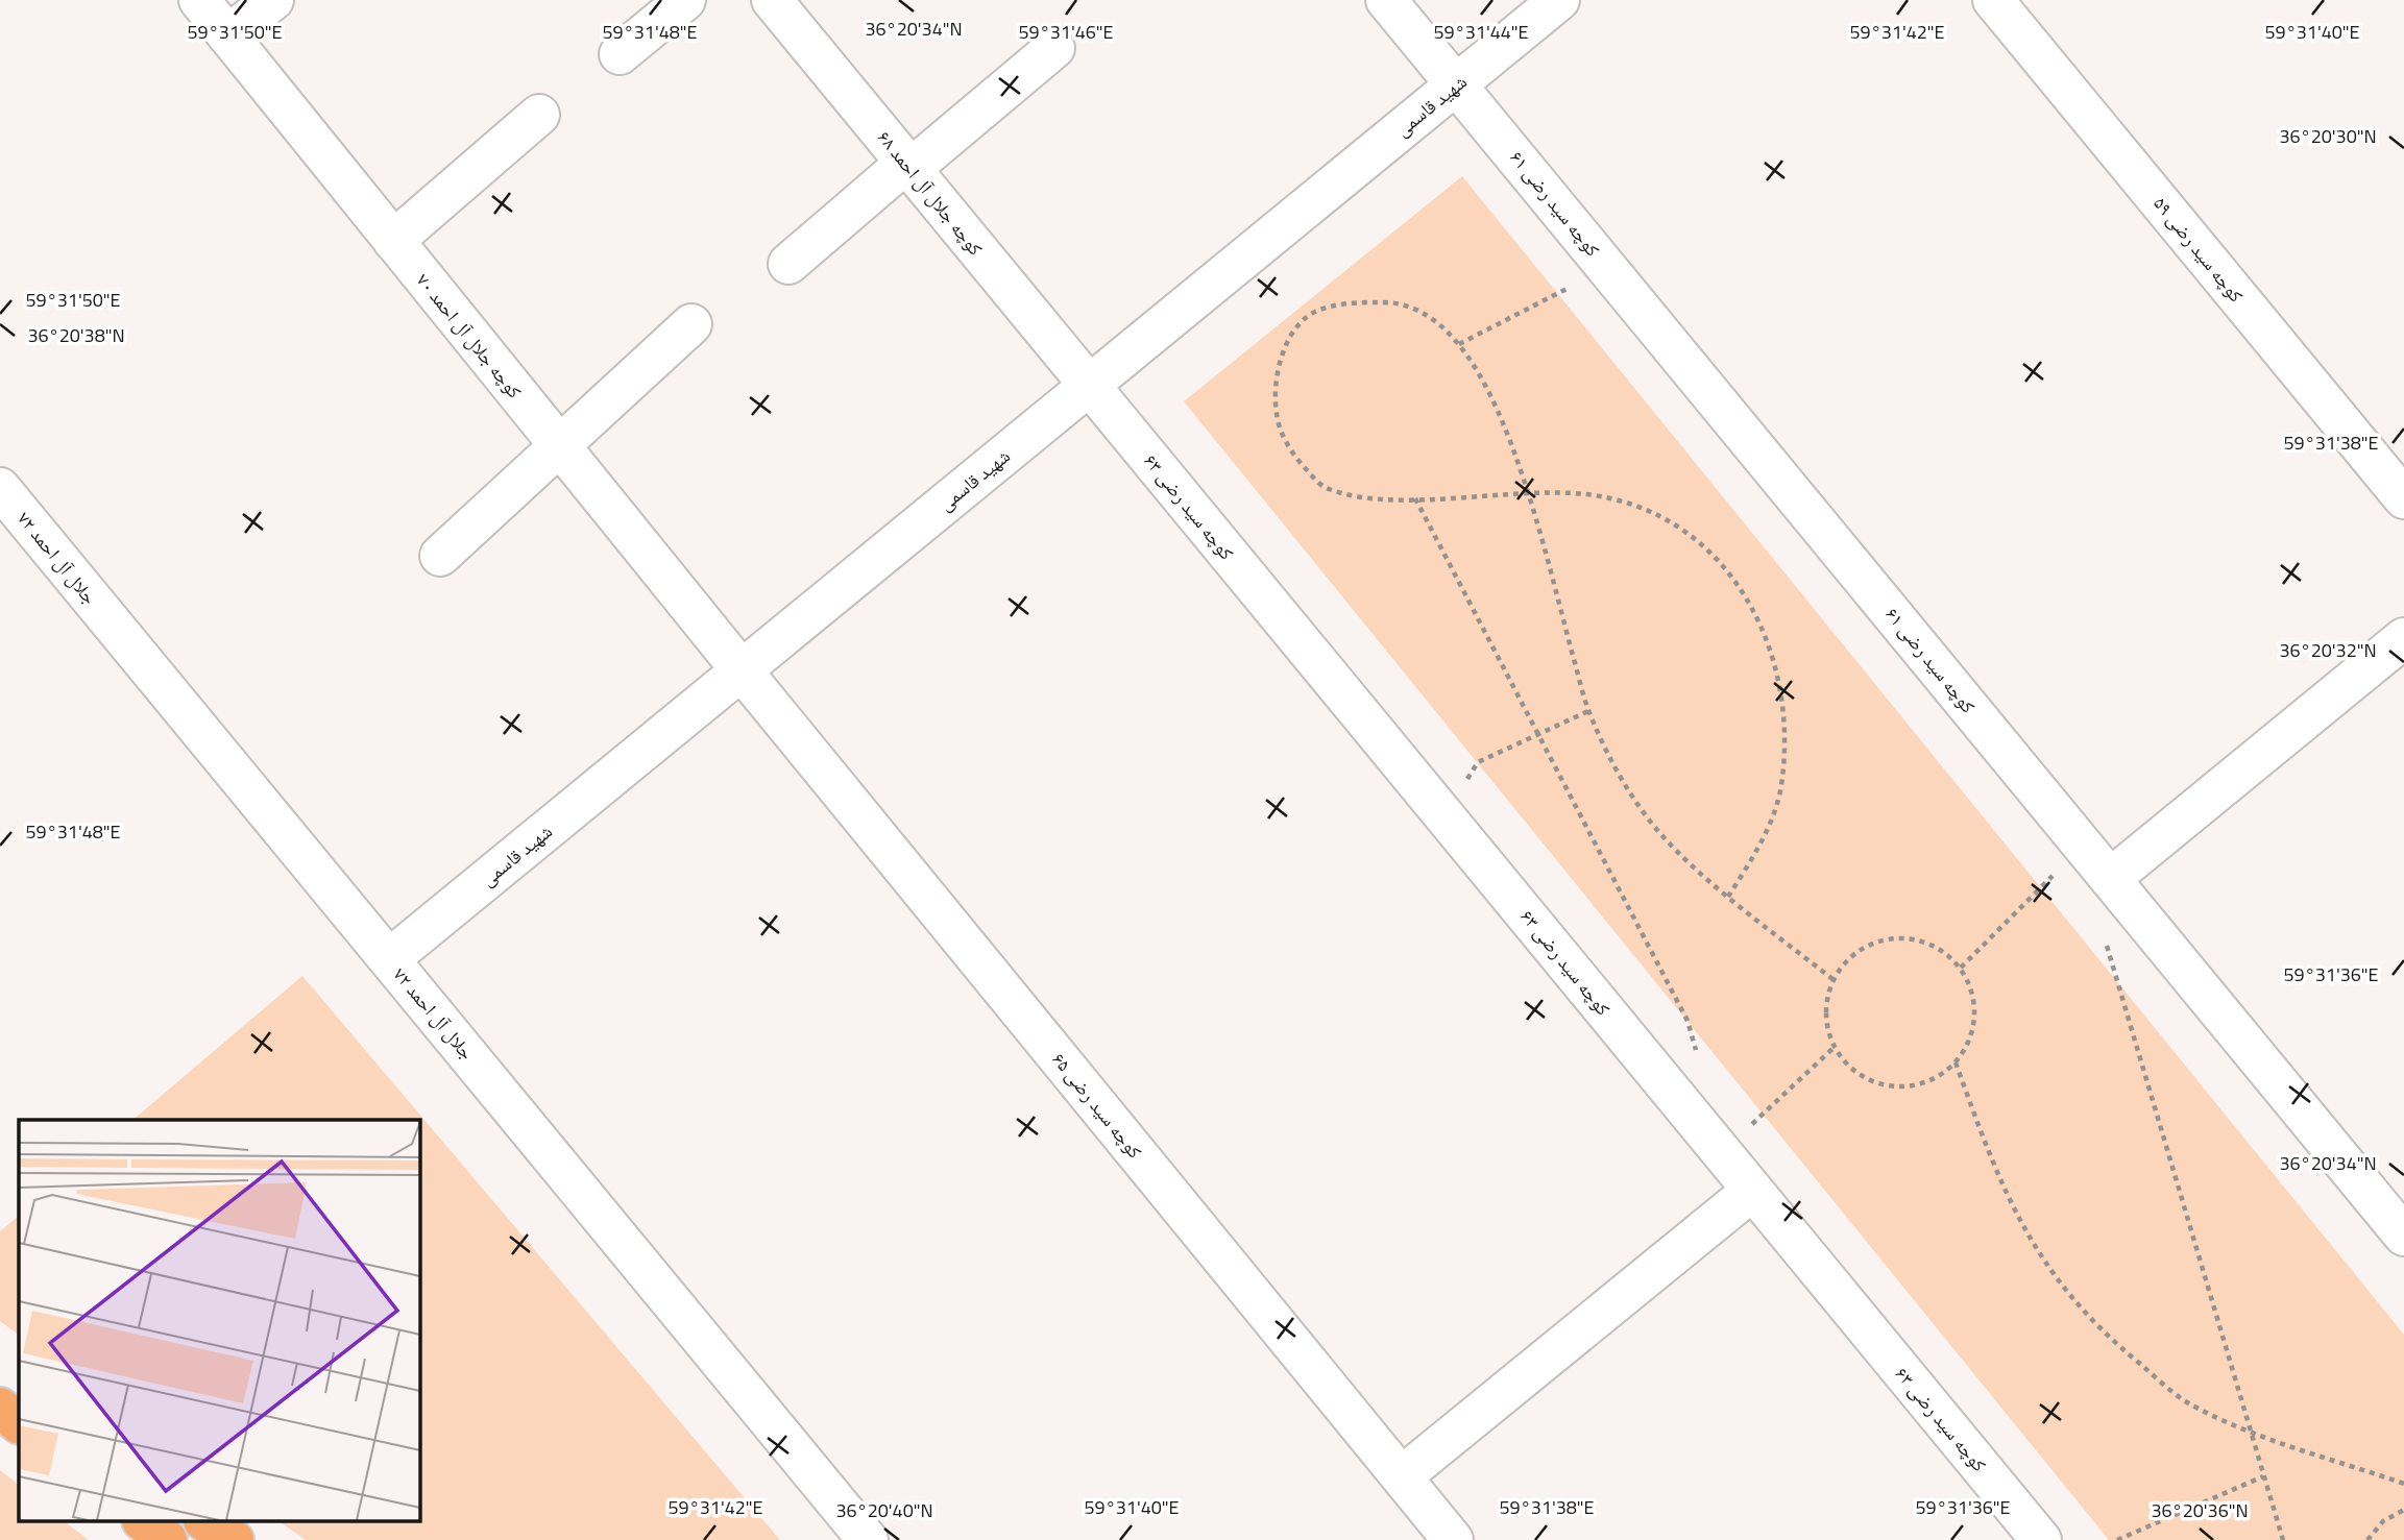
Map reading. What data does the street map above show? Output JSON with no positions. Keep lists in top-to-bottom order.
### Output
{
  "streets": {
    "street": [
      "شهید قاسمی",
      "کوچه جلال آل احمد ۶۸",
      "کوچه سید رضی ۶۱",
      "کوچه سید رضی ۵۹",
      "کوچه جلال آل احمد ۷۰",
      "کوچه سید رضی ۶۳",
      "جلال آل احمد ۷۲",
      "کوچه سید رضی ۶۵"
    ]
  },
  "crossings": [
    ["شهید قاسمی", "کوچه جلال آل احمد ۶۸"],
    ["شهید قاسمی", "کوچه سید رضی ۶۱"],
    ["شهید قاسمی", "کوچه جلال آل احمد ۷۰"],
    ["شهید قاسمی", "کوچه سید رضی ۶۳"],
    ["شهید قاسمی", "جلال آل احمد ۷۲"],
    ["شهید قاسمی", "کوچه سید رضی ۶۵"],
    ["کوچه جلال آل احمد ۶۸", "کوچه سید رضی ۶۳"],
    ["کوچه جلال آل احمد ۷۰", "کوچه سید رضی ۶۵"]
  ],
  "coordinates": [
    "36°20'34\"N",
    "59°31'50\"E",
    "59°31'48\"E",
    "59°31'46\"E",
    "59°31'44\"E",
    "59°31'42\"E",
    "59°31'40\"E",
    "36°20'30\"N",
    "36°20'38\"N",
    "59°31'38\"E",
    "36°20'32\"N",
    "59°31'36\"E",
    "36°20'40\"N",
    "36°20'36\"N"
  ]
}
